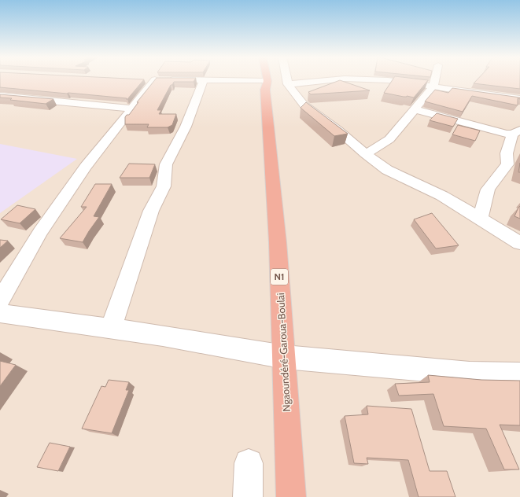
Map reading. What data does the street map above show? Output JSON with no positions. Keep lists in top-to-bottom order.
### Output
{
  "streets": {
    "highway": ["N1", "Ngaoundéré-Garoua-Boulai"]
  }
}
